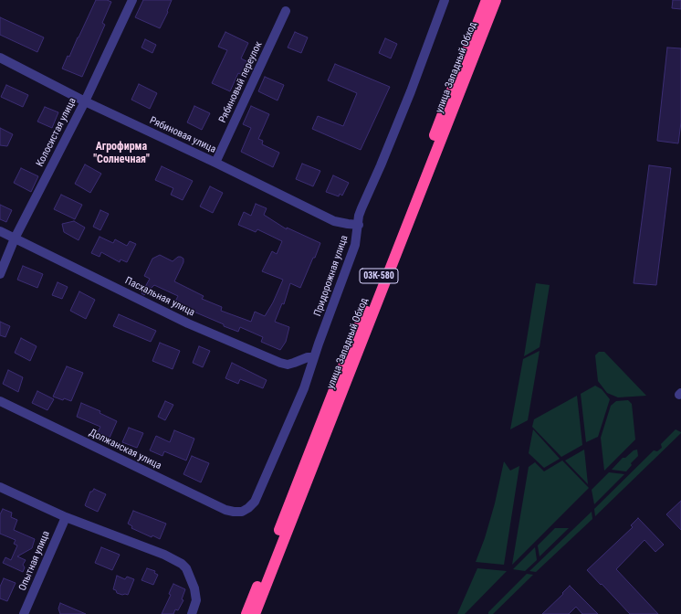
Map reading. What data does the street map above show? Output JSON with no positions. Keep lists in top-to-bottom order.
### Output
{
  "streets": {
    "highway": ["улица Западный Обход", "03К-580"],
    "street": [
      "Рябиновый переулок",
      "Колосистая улица",
      "Рябиновая улица",
      "Придорожная улица",
      "Пасхальная улица",
      "Должанская улица",
      "Опытная улица"
    ]
  },
  "crossings": [
    ["Рябиновый переулок", "Рябиновая улица"],
    ["Колосистая улица", "Рябиновая улица"],
    ["Колосистая улица", "Пасхальная улица"],
    ["Рябиновая улица", "Придорожная улица"],
    ["Придорожная улица", "Пасхальная улица"],
    ["Придорожная улица", "Должанская улица"]
  ],
  "districts": ["Агрофирма \"Солнечная\""]
}
